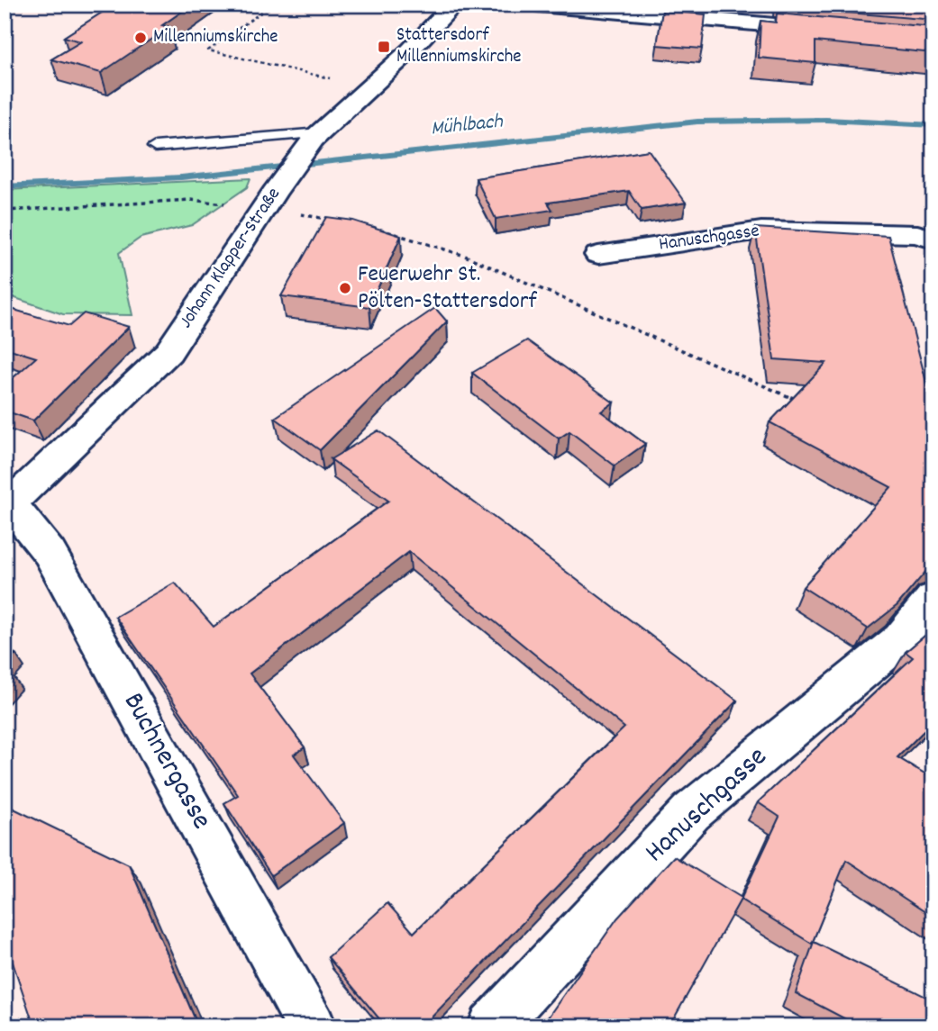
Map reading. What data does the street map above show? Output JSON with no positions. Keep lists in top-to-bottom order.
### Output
{
  "streets": {
    "street": ["Hanuschgasse", "Johann Klapper-Straße", "Buchnergasse"]
  },
  "crossings": [
    ["Johann Klapper-Straße", "Buchnergasse"]
  ],
  "water": ["Mühlbach"],
  "places": {
    "other": ["Millenniumskirche", "Feuerwehr St. Pölten-Stattersdorf"],
    "transit": ["Stattersdorf Millenniumskirche"]
  }
}
